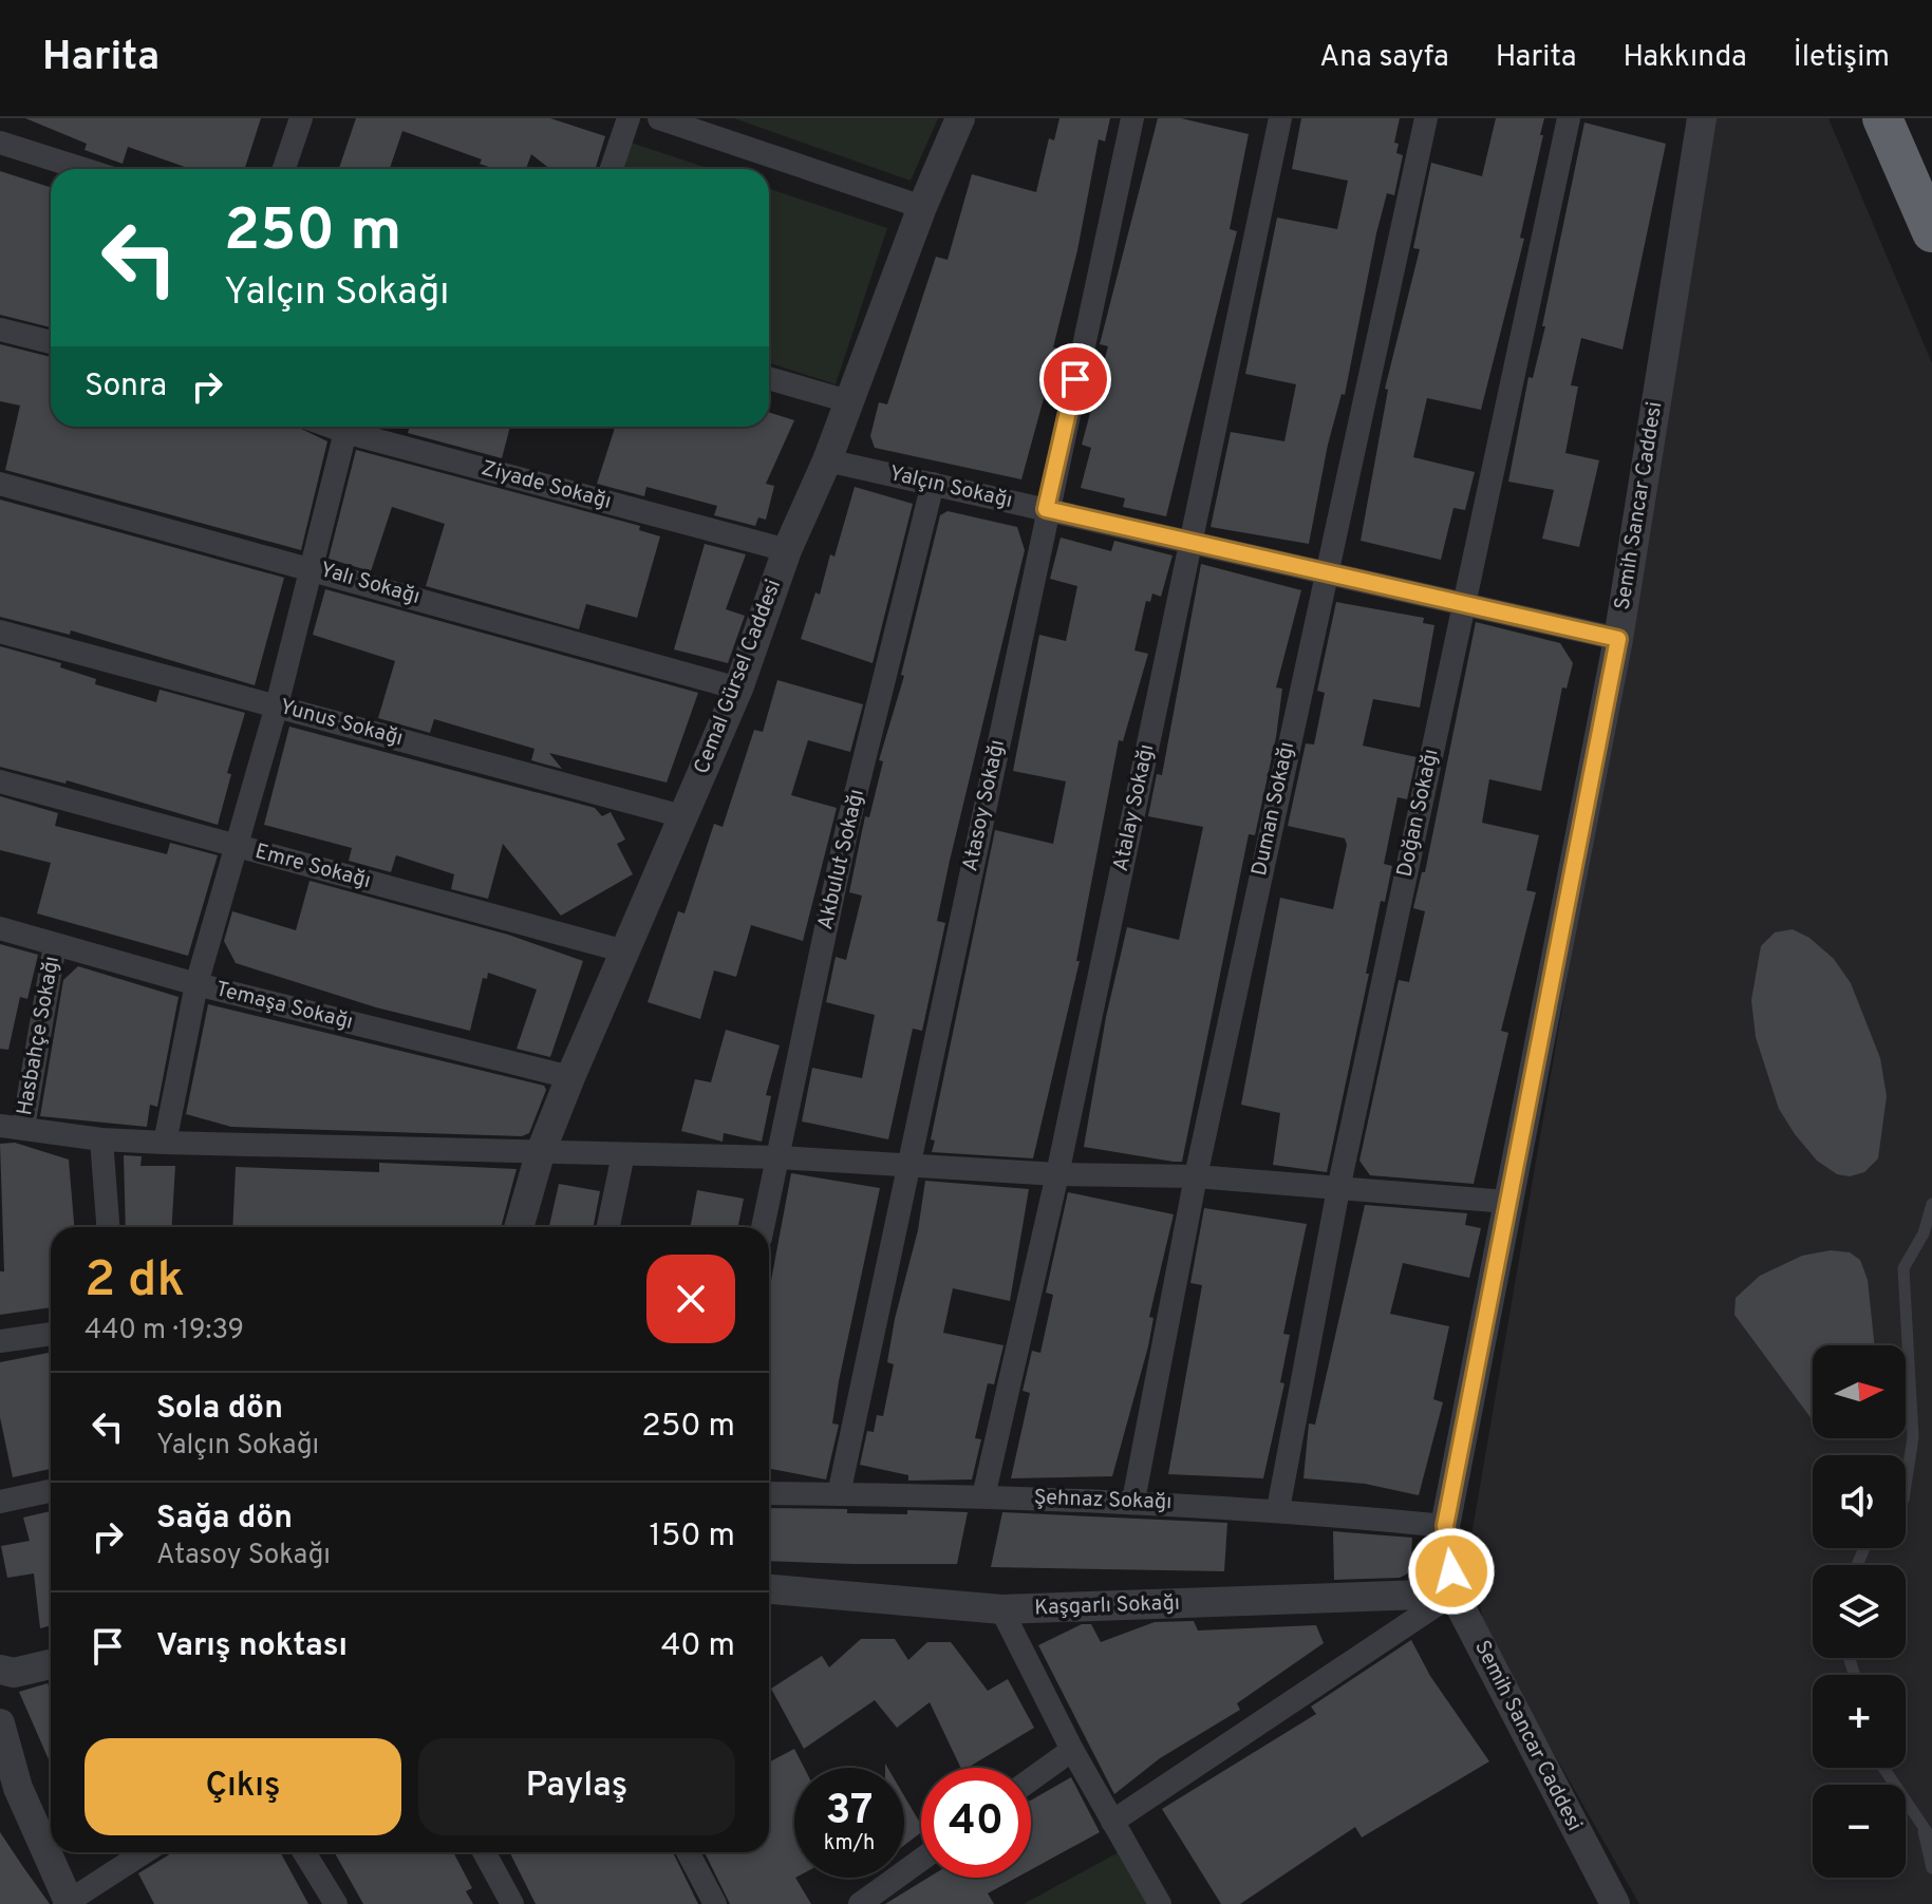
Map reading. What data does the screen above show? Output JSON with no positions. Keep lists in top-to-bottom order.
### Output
{
  "streets": {
    "street": [
      "Ziyade Sokağı",
      "Yalçın Sokağı",
      "Semih Sancar Caddesi",
      "Yalı Sokağı",
      "Cemal Gürsel Caddesi",
      "Yunus Sokağı",
      "Atasoy Sokağı",
      "Atalay Sokağı",
      "Duman Sokağı",
      "Doğan Sokağı",
      "Akbulut Sokağı",
      "Emre Sokağı",
      "Temaşa Sokağı",
      "Hasbahçe Sokağı",
      "Şehnaz Sokağı",
      "Kaşgarlı Sokağı"
    ]
  },
  "crossings": [
    ["Ziyade Sokağı", "Cemal Gürsel Caddesi"],
    ["Yalçın Sokağı", "Semih Sancar Caddesi"],
    ["Yalçın Sokağı", "Cemal Gürsel Caddesi"],
    ["Yalçın Sokağı", "Atasoy Sokağı"],
    ["Yalçın Sokağı", "Atalay Sokağı"],
    ["Yalçın Sokağı", "Duman Sokağı"],
    ["Yalçın Sokağı", "Doğan Sokağı"],
    ["Yalçın Sokağı", "Akbulut Sokağı"],
    ["Semih Sancar Caddesi", "Şehnaz Sokağı"],
    ["Semih Sancar Caddesi", "Kaşgarlı Sokağı"],
    ["Yalı Sokağı", "Cemal Gürsel Caddesi"],
    ["Cemal Gürsel Caddesi", "Yunus Sokağı"],
    ["Cemal Gürsel Caddesi", "Emre Sokağı"],
    ["Cemal Gürsel Caddesi", "Temaşa Sokağı"],
    ["Atasoy Sokağı", "Şehnaz Sokağı"],
    ["Atalay Sokağı", "Şehnaz Sokağı"],
    ["Duman Sokağı", "Şehnaz Sokağı"],
    ["Doğan Sokağı", "Şehnaz Sokağı"],
    ["Temaşa Sokağı", "Hasbahçe Sokağı"]
  ],
  "north": "right",
  "page": {
    "header": "Harita",
    "nav": [
      "Ana sayfa",
      "Harita",
      "Hakkında",
      "İletişim"
    ],
    "turn": ["250 m", "Yalçın Sokağı"],
    "then": "Sonra",
    "heading": ["2 dk", "440 m · 19:39"],
    "map_buttons": ["+", "−"],
    "list": [
      {
        "name": "Sola dön",
        "note": "Yalçın Sokağı",
        "value": "250 m"
      },
      {
        "name": "Sağa dön",
        "note": "Atasoy Sokağı",
        "value": "150 m"
      },
      {
        "name": "Varış noktası",
        "value": "40 m"
      }
    ],
    "buttons": ["Çıkış", "Paylaş"],
    "speed": "37 km/h",
    "limit": "40"
  }
}
